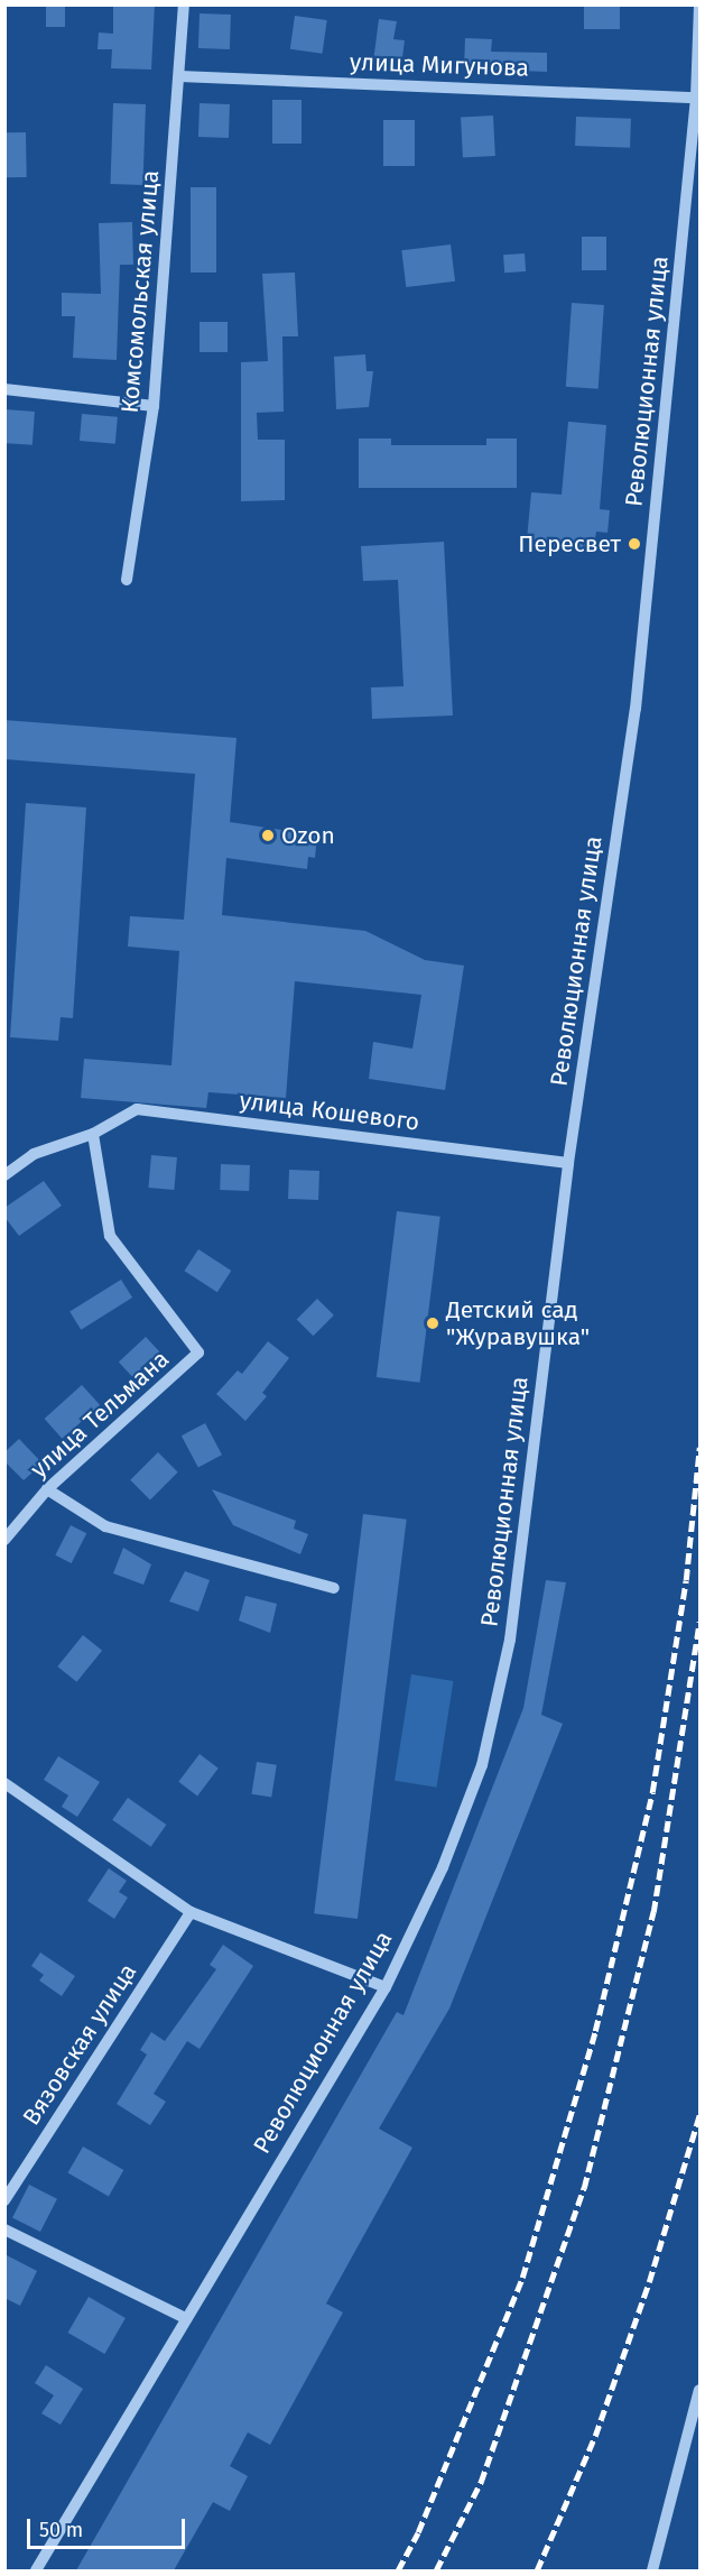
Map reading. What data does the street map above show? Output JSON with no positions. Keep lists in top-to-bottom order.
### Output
{
  "streets": {
    "street": [
      "улица Мигунова",
      "Комсомольская улица",
      "Революционная улица",
      "улица Кошевого",
      "улица Тельмана",
      "Вязовская улица"
    ]
  },
  "crossings": [
    ["улица Мигунова", "Комсомольская улица"],
    ["улица Мигунова", "Революционная улица"],
    ["Революционная улица", "улица Кошевого"],
    ["улица Кошевого", "улица Тельмана"]
  ],
  "places": ["Пересвет", "Ozon", "Детский сад \"Журавушка\""],
  "scale_bar": "50 m"
}
